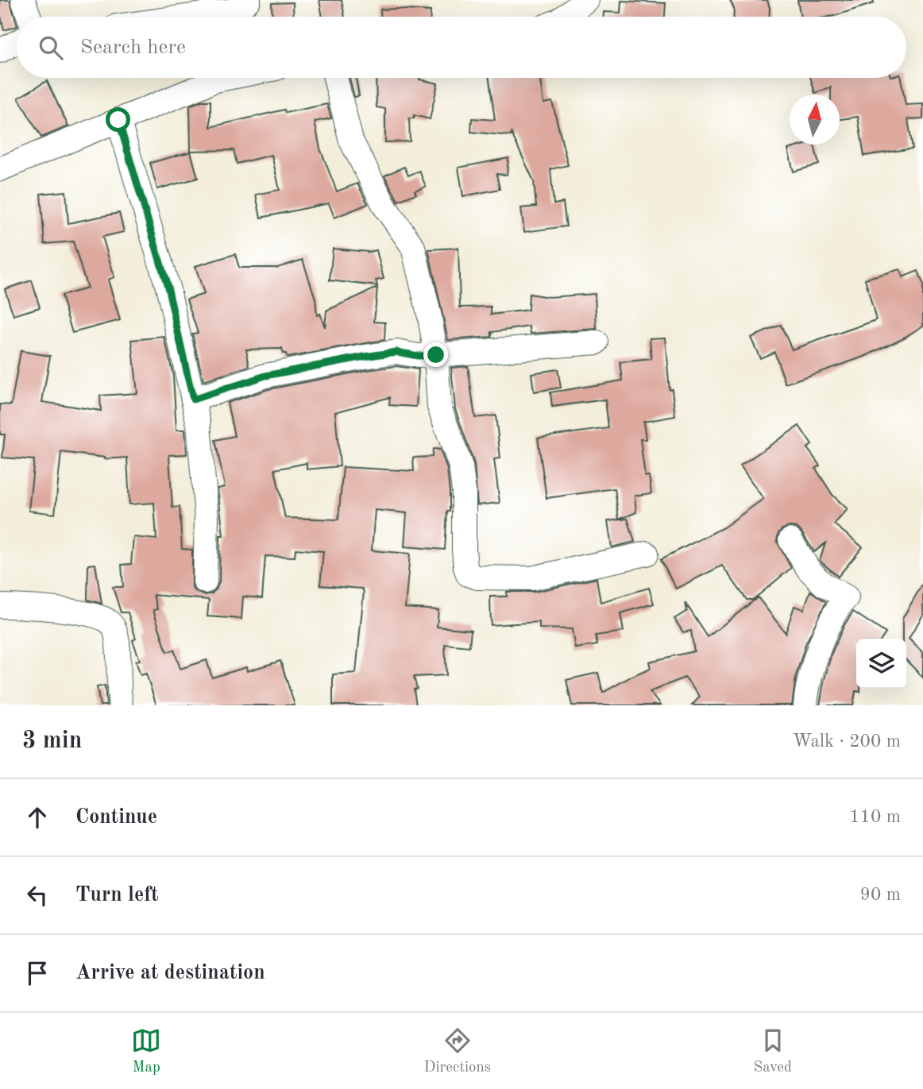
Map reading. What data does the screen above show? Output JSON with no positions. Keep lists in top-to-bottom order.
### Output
{
  "north": "top",
  "page": {
    "search": "Search here",
    "heading": ["3 min", "Walk · 200 m"],
    "list": [
      ["Continue", "110 m"],
      ["Turn left", "90 m"],
      "Arrive at destination"
    ],
    "nav": ["Map", "Directions", "Saved"]
  }
}
